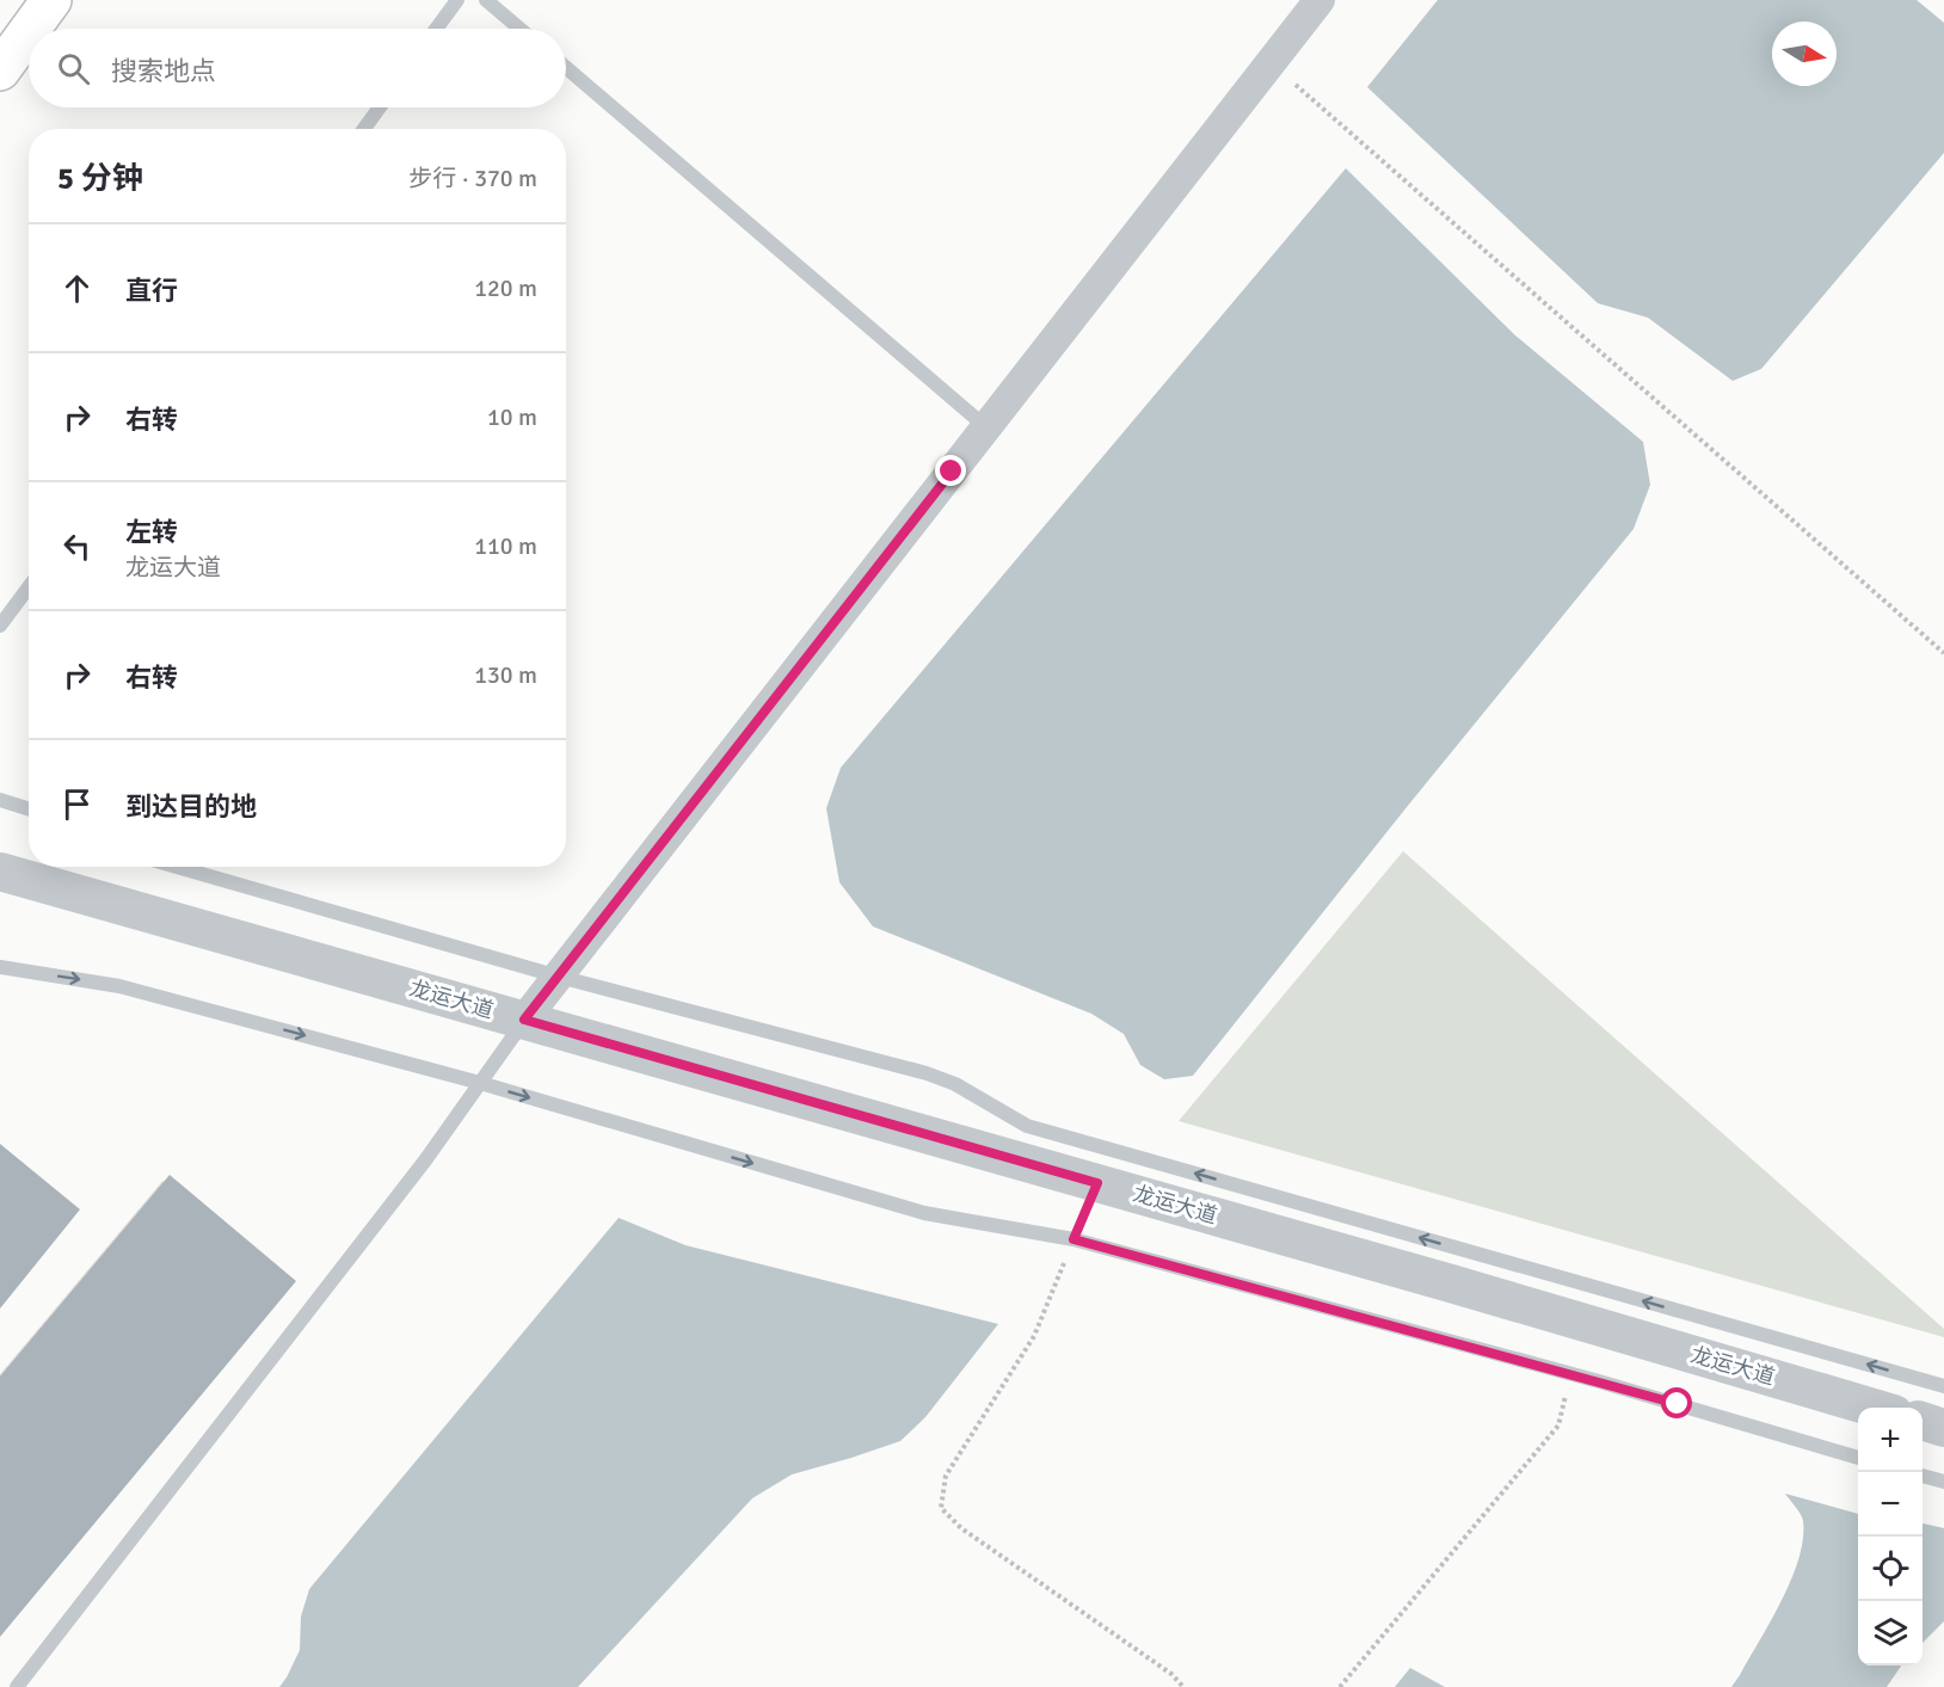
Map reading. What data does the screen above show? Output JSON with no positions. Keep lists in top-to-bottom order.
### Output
{
  "streets": {
    "street": ["龙运大道"]
  },
  "north": "right",
  "page": {
    "search": "搜索地点",
    "heading": ["5 分钟", "步行 · 370 m"],
    "list": [
      ["直行", "120 m"],
      ["右转", "10 m"],
      ["左转", "龙运大道", "110 m"],
      ["右转", "130 m"],
      "到达目的地"
    ],
    "map_buttons": ["+", "−"]
  }
}
